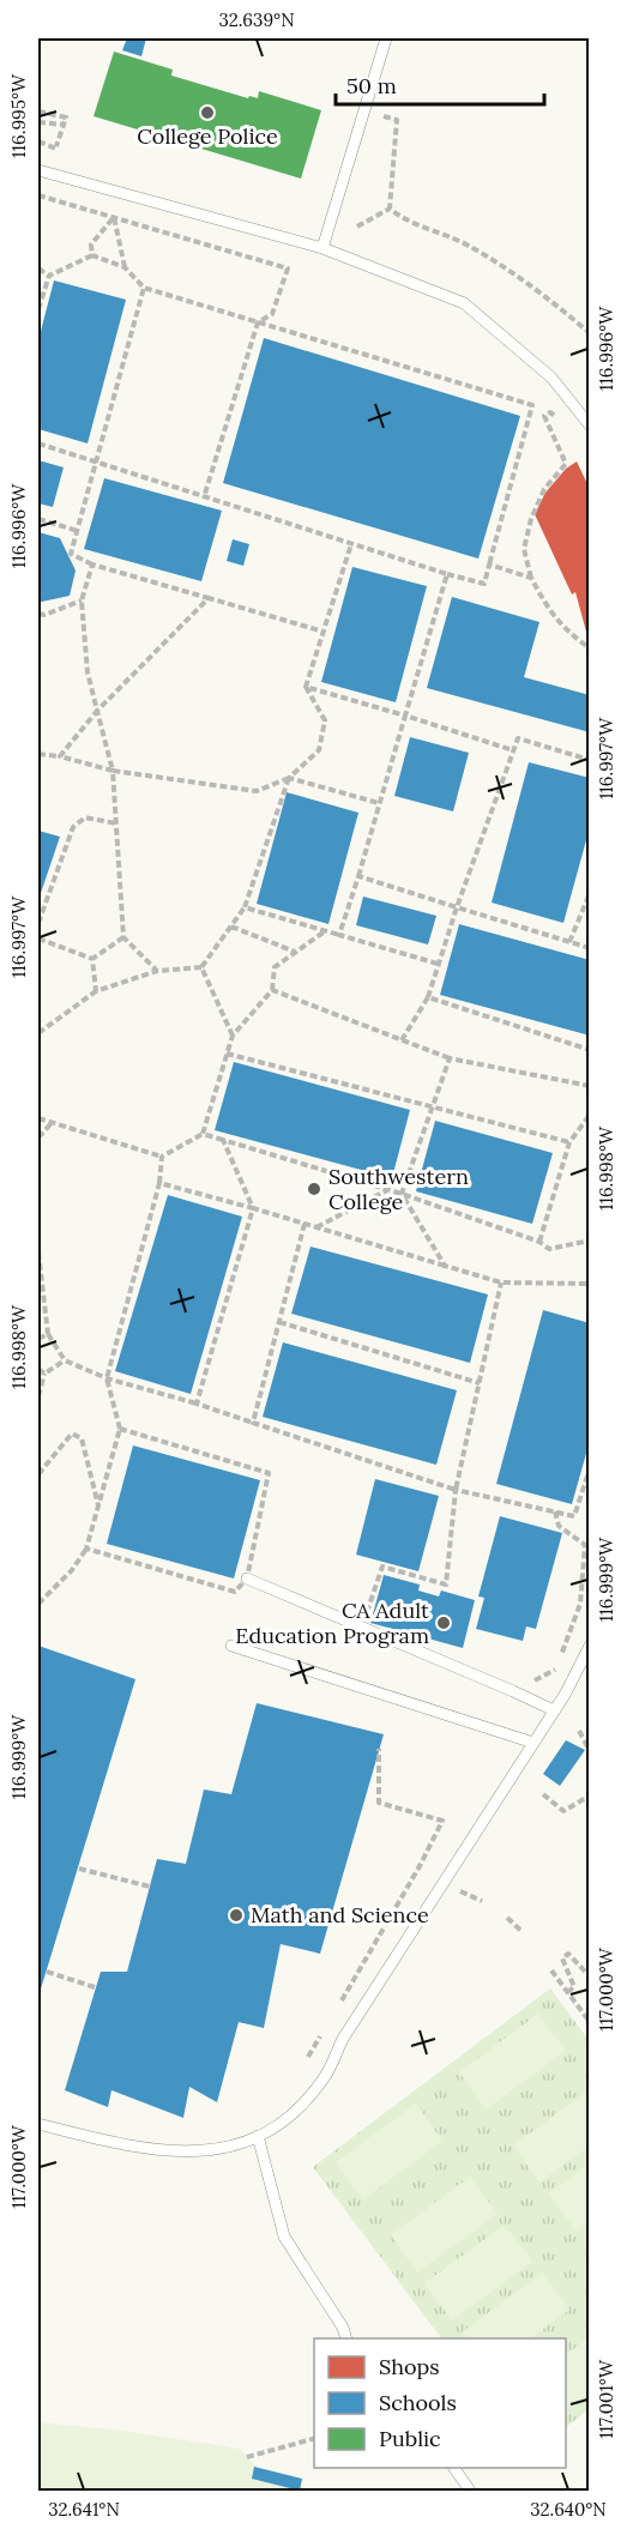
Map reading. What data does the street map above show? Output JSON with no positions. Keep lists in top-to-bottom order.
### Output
{
  "places": [
    "College Police",
    "Southwestern College",
    "CA Adult Education Program",
    "Math and Science"
  ],
  "legend": ["Shops", "Schools", "Public"],
  "scale_bar": "50 m",
  "coordinates": [
    "32.639°N",
    "116.995°W",
    "116.996°W",
    "116.997°W",
    "116.998°W",
    "116.999°W",
    "117.000°W",
    "117.001°W",
    "32.641°N",
    "32.640°N"
  ]
}
